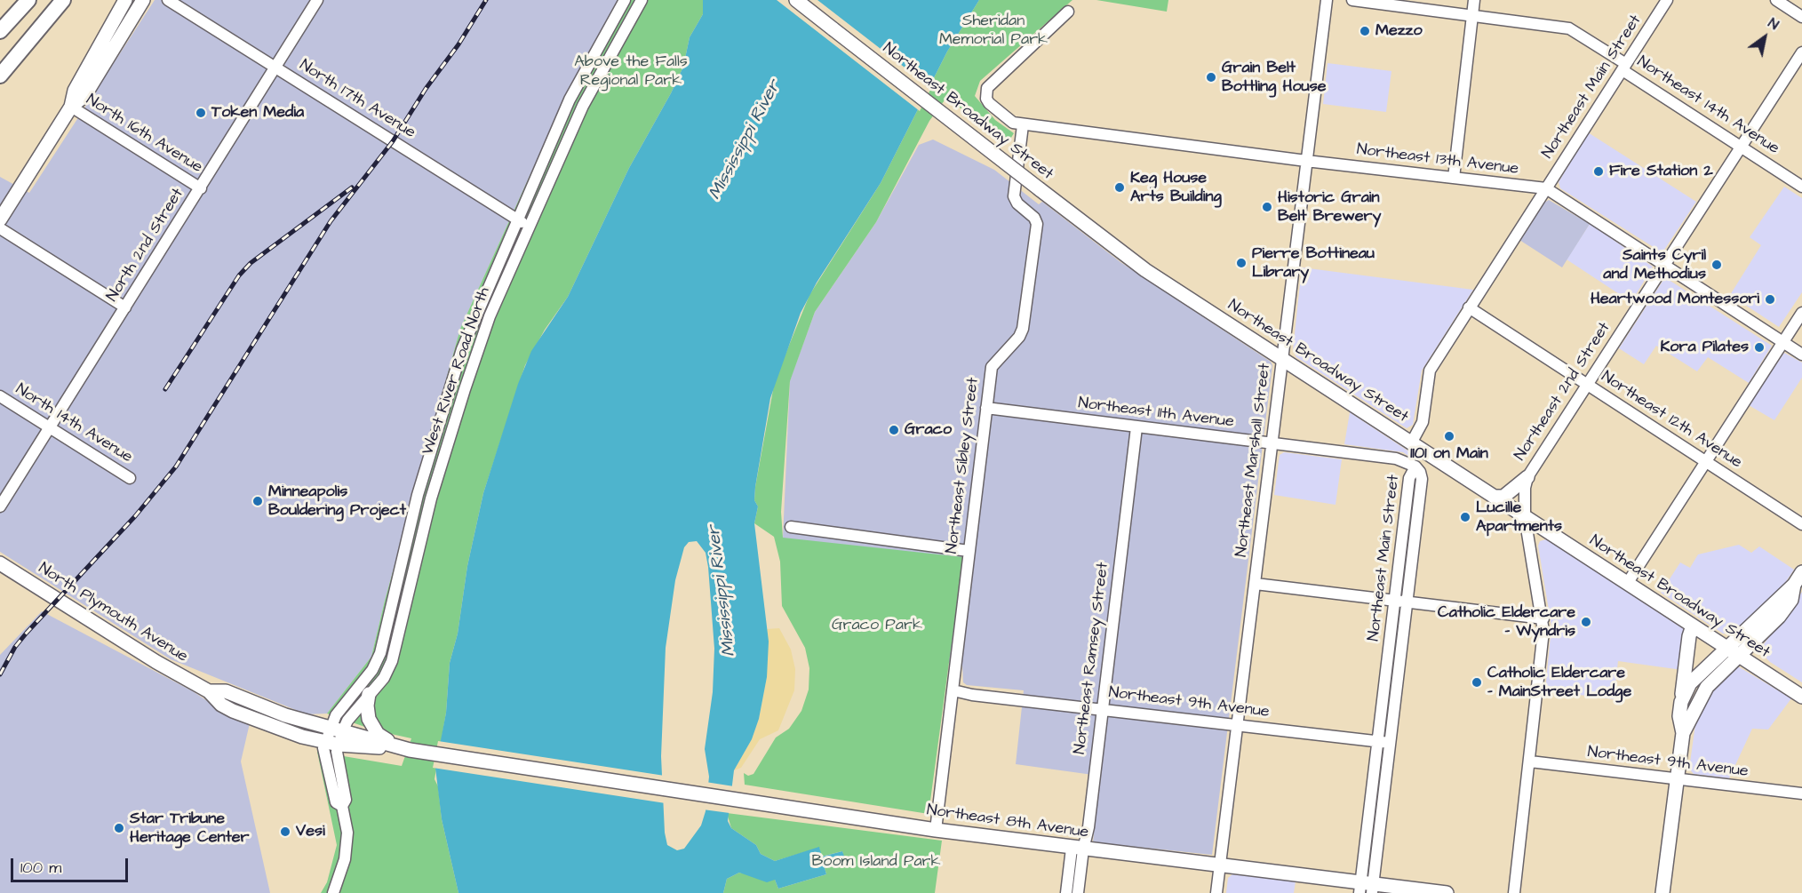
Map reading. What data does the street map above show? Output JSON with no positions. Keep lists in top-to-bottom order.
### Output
{
  "streets": {
    "main road": ["Northeast Broadway Street", "North Plymouth Avenue", "Northeast 8th Avenue"],
    "street": [
      "Northeast Main Street",
      "North 17th Avenue",
      "Northeast 14th Avenue",
      "North 16th Avenue",
      "Northeast 13th Avenue",
      "North 2nd Street",
      "West River Road North",
      "Northeast 2nd Street",
      "Northeast 11th Avenue",
      "Northeast 12th Avenue",
      "North 14th Avenue",
      "Northeast Marshall Street",
      "Northeast Sibley Street",
      "Northeast Ramsey Street",
      "Northeast 9th Avenue"
    ]
  },
  "crossings": [
    ["Northeast Main Street", "Northeast 14th Avenue"],
    ["Northeast Main Street", "Northeast Broadway Street"],
    ["Northeast Main Street", "Northeast 13th Avenue"],
    ["Northeast Main Street", "Northeast 11th Avenue"],
    ["Northeast Main Street", "Northeast 12th Avenue"],
    ["Northeast Main Street", "Northeast 9th Avenue"],
    ["Northeast Main Street", "Northeast 8th Avenue"],
    ["North 17th Avenue", "North 2nd Street"],
    ["North 17th Avenue", "West River Road North"],
    ["Northeast 14th Avenue", "Northeast 2nd Street"],
    ["Northeast Broadway Street", "Northeast 2nd Street"],
    ["Northeast Broadway Street", "Northeast Marshall Street"],
    ["North 16th Avenue", "North 2nd Street"],
    ["Northeast 13th Avenue", "Northeast 2nd Street"],
    ["Northeast 13th Avenue", "Northeast Marshall Street"],
    ["Northeast 13th Avenue", "Northeast Sibley Street"],
    ["North 2nd Street", "North 14th Avenue"],
    ["West River Road North", "North Plymouth Avenue"],
    ["Northeast 2nd Street", "Northeast 12th Avenue"],
    ["Northeast 2nd Street", "Northeast 9th Avenue"],
    ["Northeast 11th Avenue", "Northeast Marshall Street"],
    ["Northeast 11th Avenue", "Northeast Sibley Street"],
    ["Northeast 11th Avenue", "Northeast Ramsey Street"],
    ["Northeast Marshall Street", "Northeast 9th Avenue"],
    ["Northeast Marshall Street", "Northeast 8th Avenue"],
    ["Northeast Sibley Street", "Northeast 9th Avenue"],
    ["Northeast Sibley Street", "Northeast 8th Avenue"],
    ["North Plymouth Avenue", "Northeast 8th Avenue"],
    ["Northeast Ramsey Street", "Northeast 9th Avenue"],
    ["Northeast Ramsey Street", "Northeast 8th Avenue"]
  ],
  "water": ["Mississippi River"],
  "parks": [
    "Sheridan Memorial Park",
    "Above the Falls Regional Park",
    "Graco Park",
    "Boom Island Park"
  ],
  "places": [
    "Mezzo",
    "Grain Belt Bottling House",
    "Token Media",
    "Fire Station 2",
    "Keg House Arts Building",
    "Historic Grain Belt Brewery",
    "Pierre Bottineau Library",
    "Saints Cyril and Methodius",
    "Heartwood Montessori",
    "Kora Pilates",
    "Graco",
    "1101 on Main",
    "Minneapolis Bouldering Project",
    "Lucille Apartments",
    "Catholic Eldercare - Wyndris",
    "Catholic Eldercare - MainStreet Lodge",
    "Star Tribune Heritage Center",
    "Vesi"
  ],
  "scale_bar": "100 m",
  "north": "top right"
}
